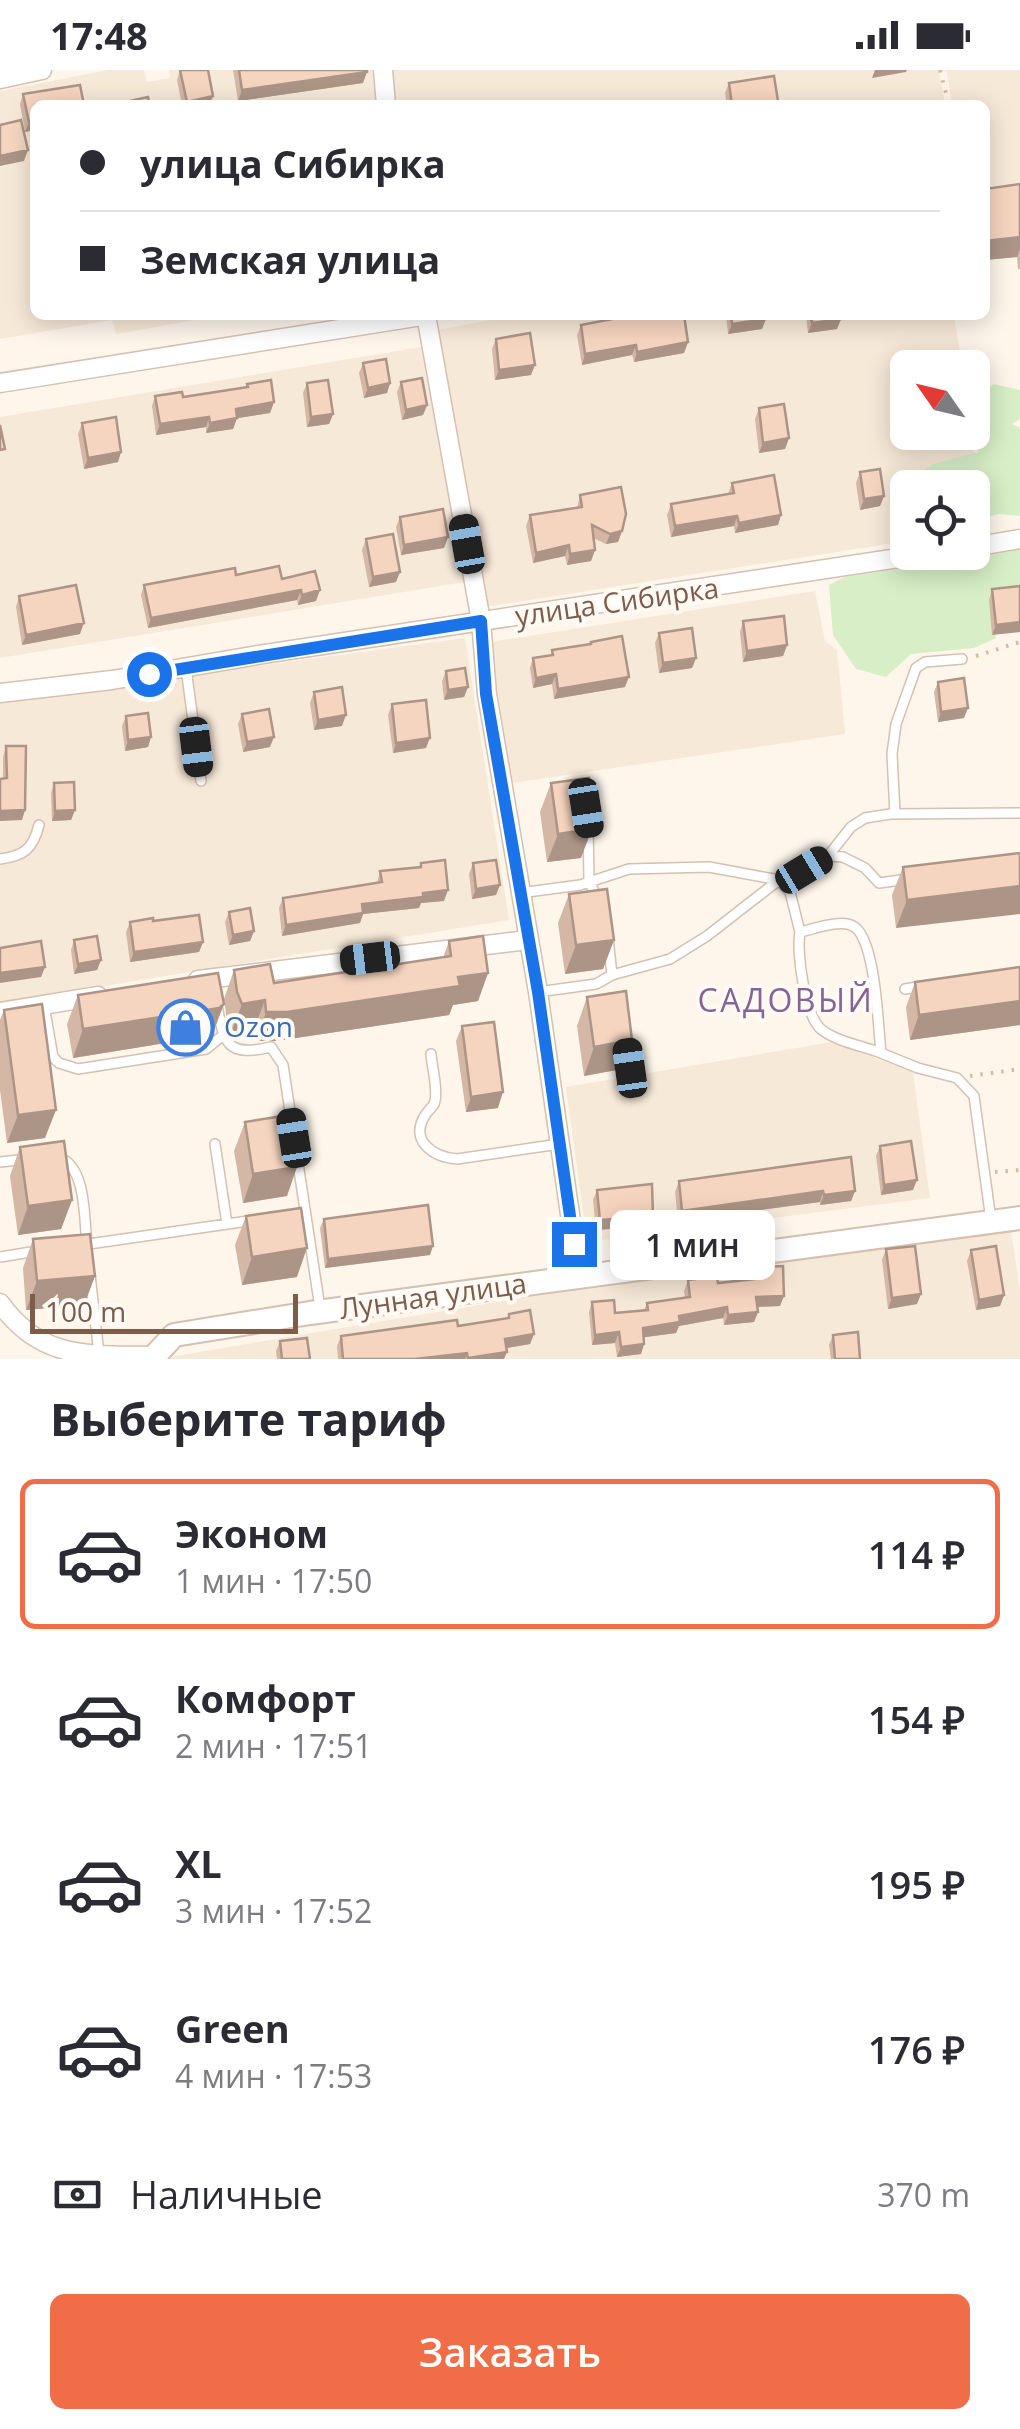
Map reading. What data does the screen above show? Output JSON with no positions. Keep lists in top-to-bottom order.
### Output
{
  "streets": {
    "street": ["улица Сибирка", "Лунная улица"]
  },
  "districts": ["САДОВЫЙ"],
  "places": {
    "shop": ["Ozon"]
  },
  "scale_bar": "100 m",
  "north": "top left",
  "page": {
    "status": "17:48",
    "banner": ["улица Сибирка", "Земская улица"],
    "bubble": "1 мин",
    "scale": "100 m",
    "heading": "Выберите тариф",
    "list": [
      {
        "name": "Эконом",
        "note": "1 мин · 17:50",
        "value": "114 ₽"
      },
      {
        "name": "Комфорт",
        "note": "2 мин · 17:51",
        "value": "154 ₽"
      },
      {
        "name": "XL",
        "note": "3 мин · 17:52",
        "value": "195 ₽"
      },
      {
        "name": "Green",
        "note": "4 мин · 17:53",
        "value": "176 ₽"
      }
    ],
    "pay": ["Наличные", "370 m"],
    "buttons": "Заказать"
  }
}
